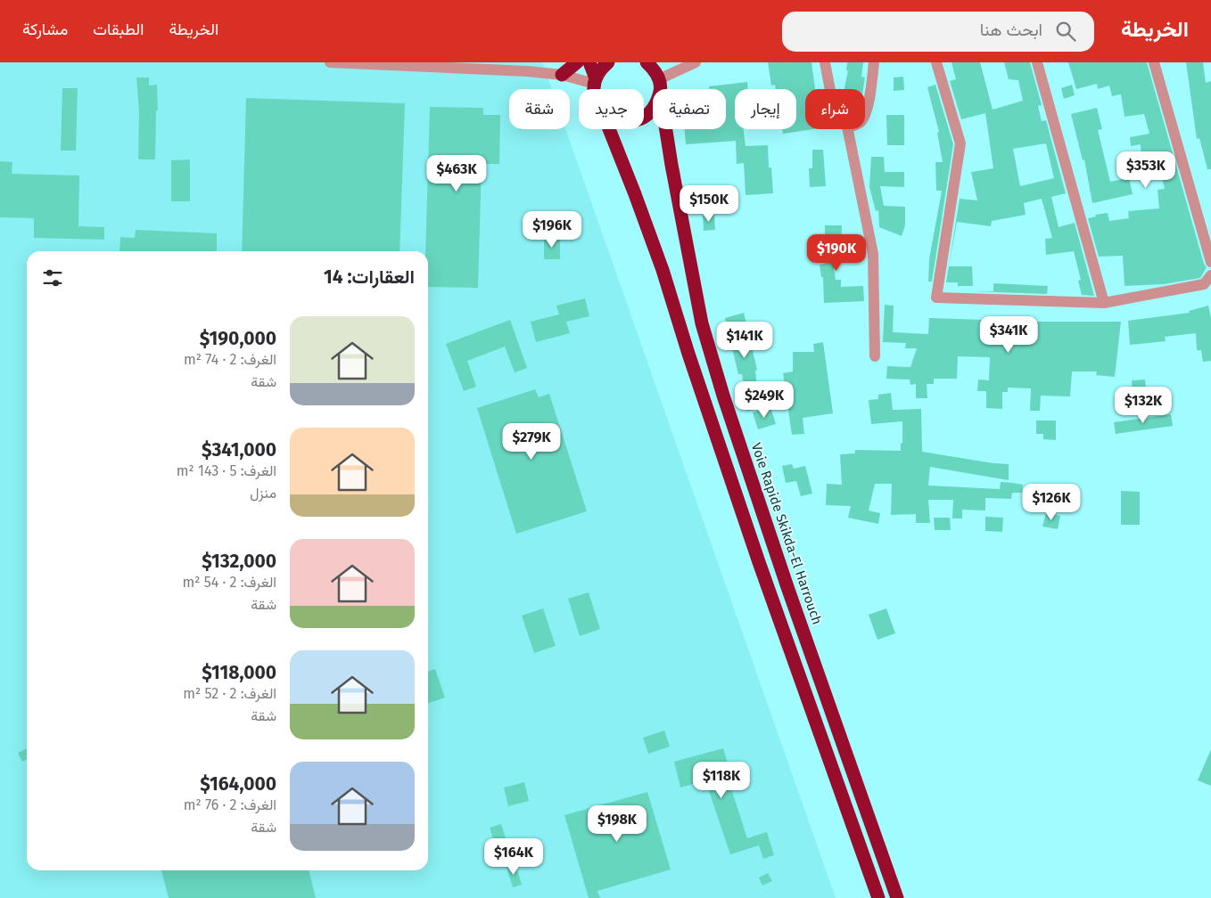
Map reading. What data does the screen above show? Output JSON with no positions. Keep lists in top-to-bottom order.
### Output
{
  "streets": {
    "highway": ["Voie Rapide Skikda-El Harrouch"]
  },
  "page": {
    "header": "الخريطة",
    "search": "ابحث هنا",
    "nav": ["الخريطة", "الطبقات", "مشاركة"],
    "chip": [
      "شراء",
      "إيجار",
      "تصفية",
      "جديد",
      "شقة"
    ],
    "price": [
      "$353K",
      "$463K",
      "$150K",
      "$196K",
      "$190K",
      "$341K",
      "$141K",
      "$249K",
      "$132K",
      "$279K",
      "$126K",
      "$118K",
      "$198K",
      "$164K"
    ],
    "heading": "العقارات: 14",
    "list": [
      {
        "name": "$190,000",
        "note": "الغرف: 2 · 74 m² · شقة"
      },
      {
        "name": "$341,000",
        "note": "الغرف: 5 · 143 m² · منزل"
      },
      {
        "name": "$132,000",
        "note": "الغرف: 2 · 54 m² · شقة"
      },
      {
        "name": "$118,000",
        "note": "الغرف: 2 · 52 m² · شقة"
      },
      {
        "name": "$164,000",
        "note": "الغرف: 2 · 76 m² · شقة"
      }
    ]
  }
}
